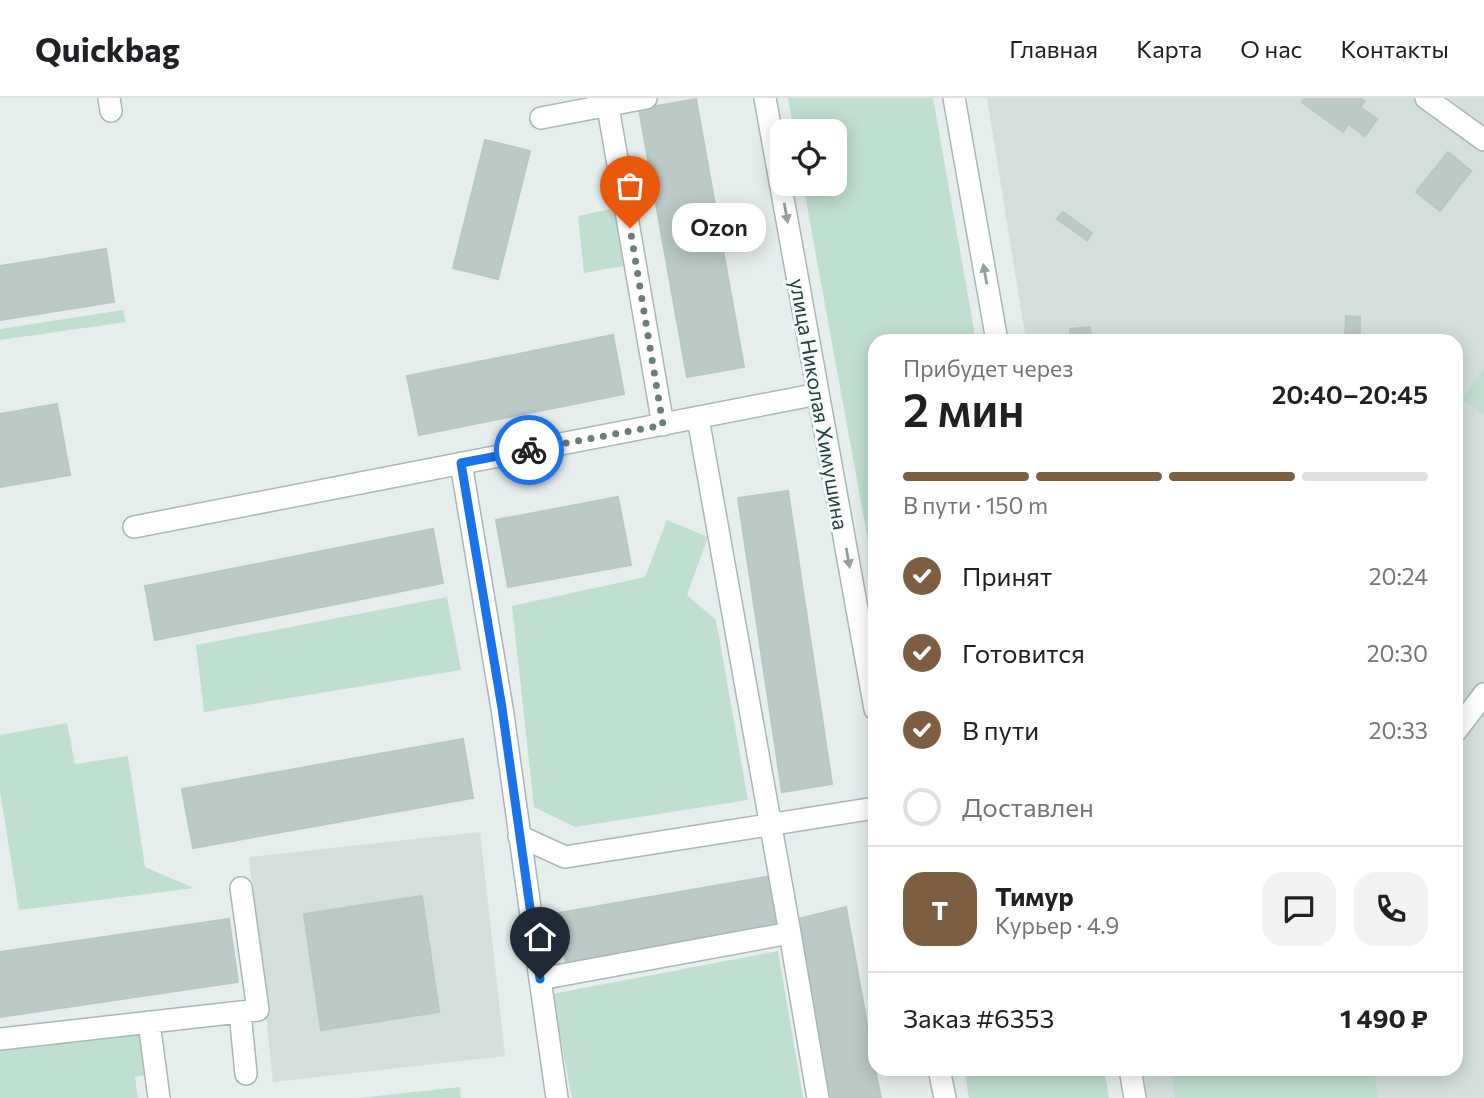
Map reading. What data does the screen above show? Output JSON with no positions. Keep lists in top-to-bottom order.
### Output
{
  "streets": {
    "street": ["улица Николая Химушина"]
  },
  "places": ["Ozon"],
  "page": {
    "header": "Quickbag",
    "nav": [
      "Главная",
      "Карта",
      "О нас",
      "Контакты"
    ],
    "bubble": "Ozon",
    "heading": ["2 мин", "Прибудет через", "20:40–20:45"],
    "panel": [
      "Тимур",
      "Курьер · 4.9",
      "Заказ #6353",
      "1 490 ₽"
    ],
    "bar": "В пути · 150 m",
    "list": [
      ["Принят", "20:24"],
      ["Готовится", "20:30"],
      ["В пути", "20:33"],
      "Доставлен"
    ],
    "round": "Т"
  }
}
